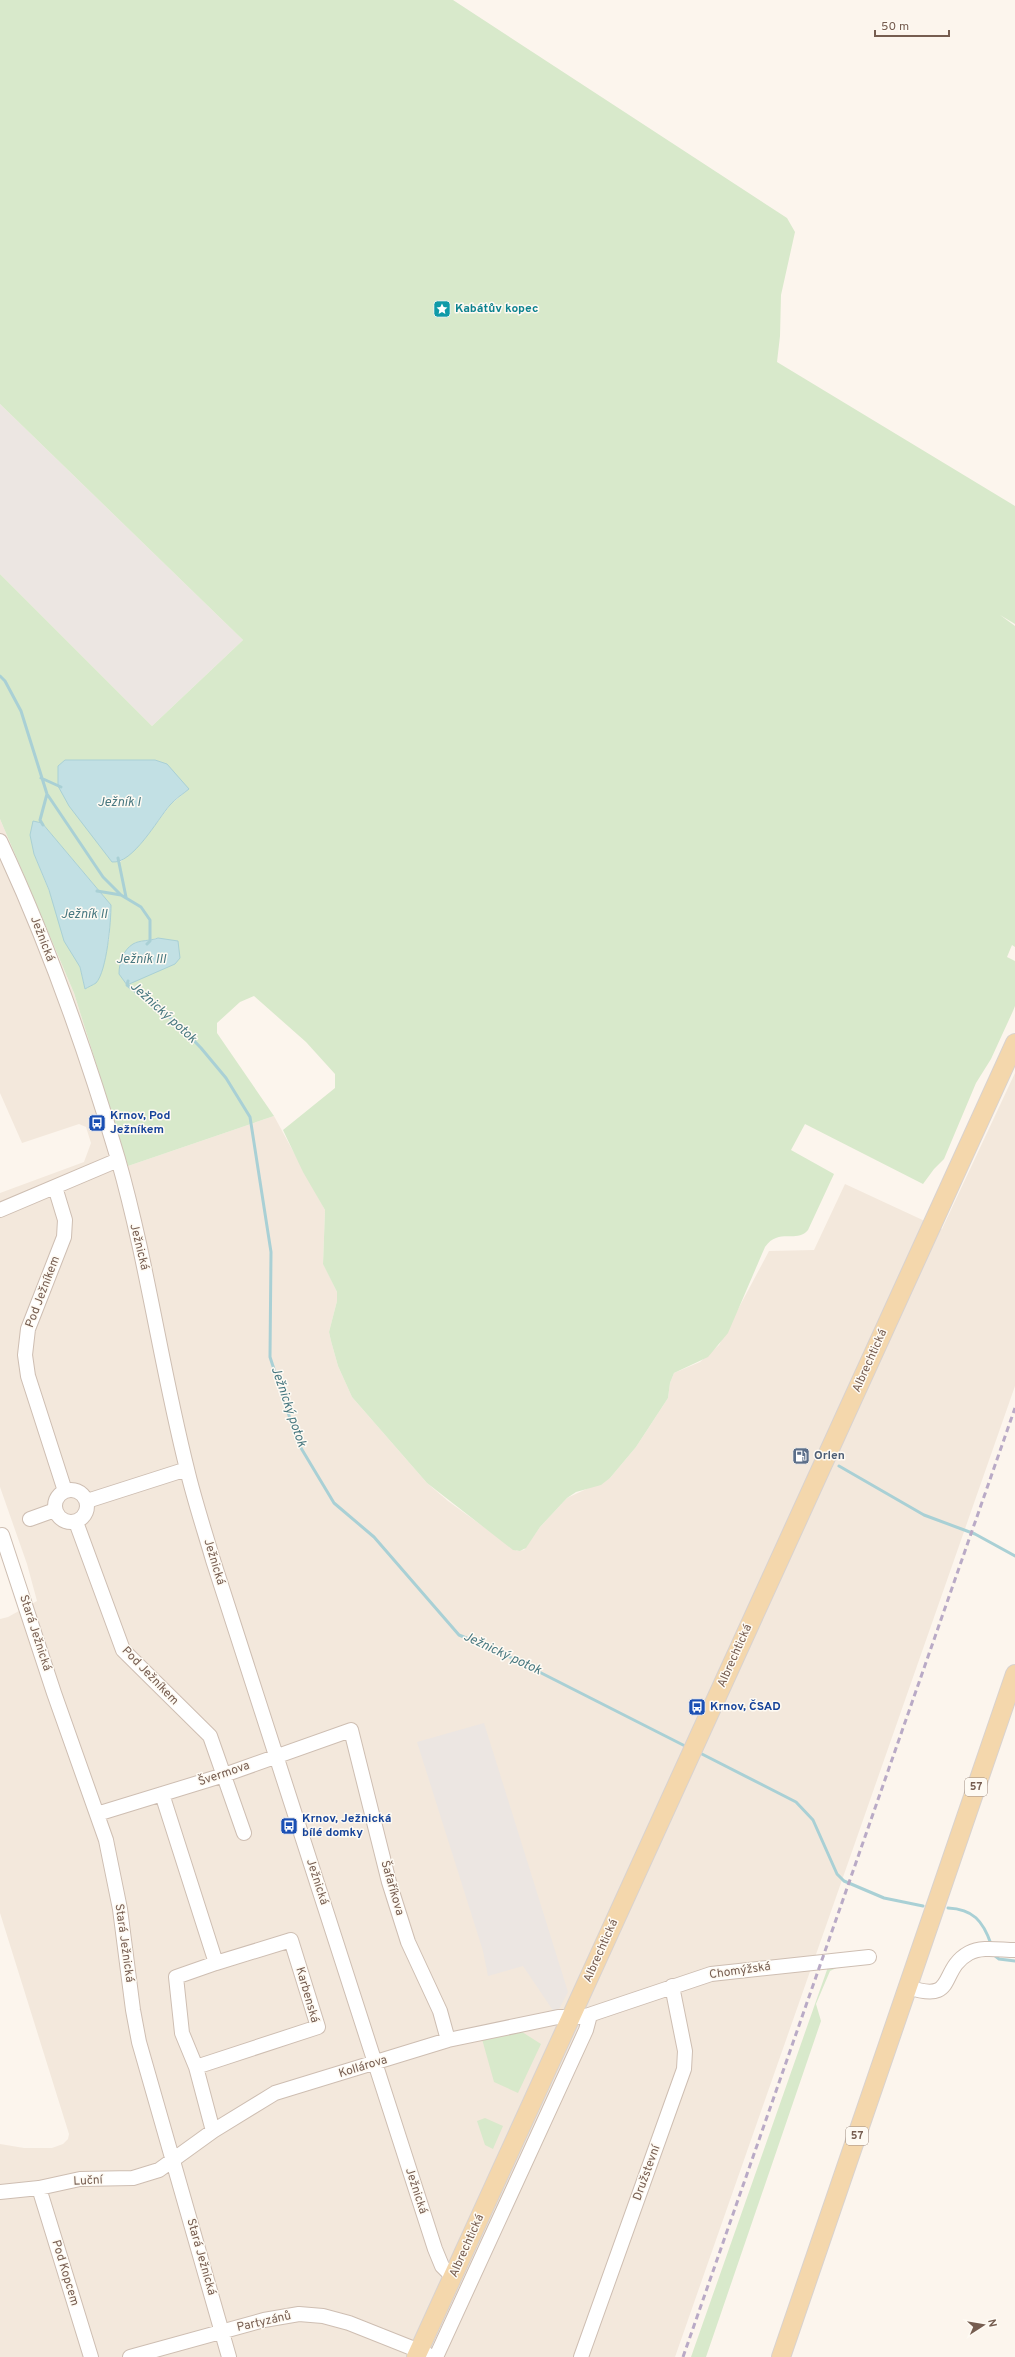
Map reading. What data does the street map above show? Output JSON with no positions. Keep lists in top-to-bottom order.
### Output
{
  "streets": {
    "main road": ["Albrechtická", "57"],
    "street": [
      "Ježnická",
      "Pod Ježníkem",
      "Stará Ježnická",
      "Švermova",
      "Šafaříkova",
      "Chomýžská",
      "Karbenská",
      "Kollárova",
      "Družstevní",
      "Luční",
      "Pod Kopcem",
      "Partyzánů"
    ]
  },
  "crossings": [
    ["Ježnická", "Albrechtická"],
    ["Ježnická", "Švermova"],
    ["Ježnická", "Kollárova"],
    ["Pod Ježníkem", "Švermova"],
    ["Albrechtická", "Chomýžská"],
    ["Albrechtická", "Kollárova"],
    ["Albrechtická", "Partyzánů"],
    ["Stará Ježnická", "Švermova"],
    ["Stará Ježnická", "Kollárova"],
    ["Stará Ježnická", "Luční"],
    ["Stará Ježnická", "Partyzánů"],
    ["Švermova", "Šafaříkova"],
    ["Šafaříkova", "Kollárova"],
    ["Chomýžská", "Kollárova"],
    ["Chomýžská", "Družstevní"],
    ["Karbenská", "Kollárova"],
    ["Kollárova", "Luční"],
    ["Luční", "Pod Kopcem"]
  ],
  "water": [
    "Ježník I",
    "Ježník II",
    "Ježník III",
    "Ježnický potok"
  ],
  "places": {
    "place": ["Kabátův kopec"],
    "bus stop": ["Krnov, Pod Ježníkem", "Krnov, ČSAD", "Krnov, Ježnická bílé domky"],
    "fuel station": ["Orlen"]
  },
  "scale_bar": "50 m",
  "north": "right"
}
